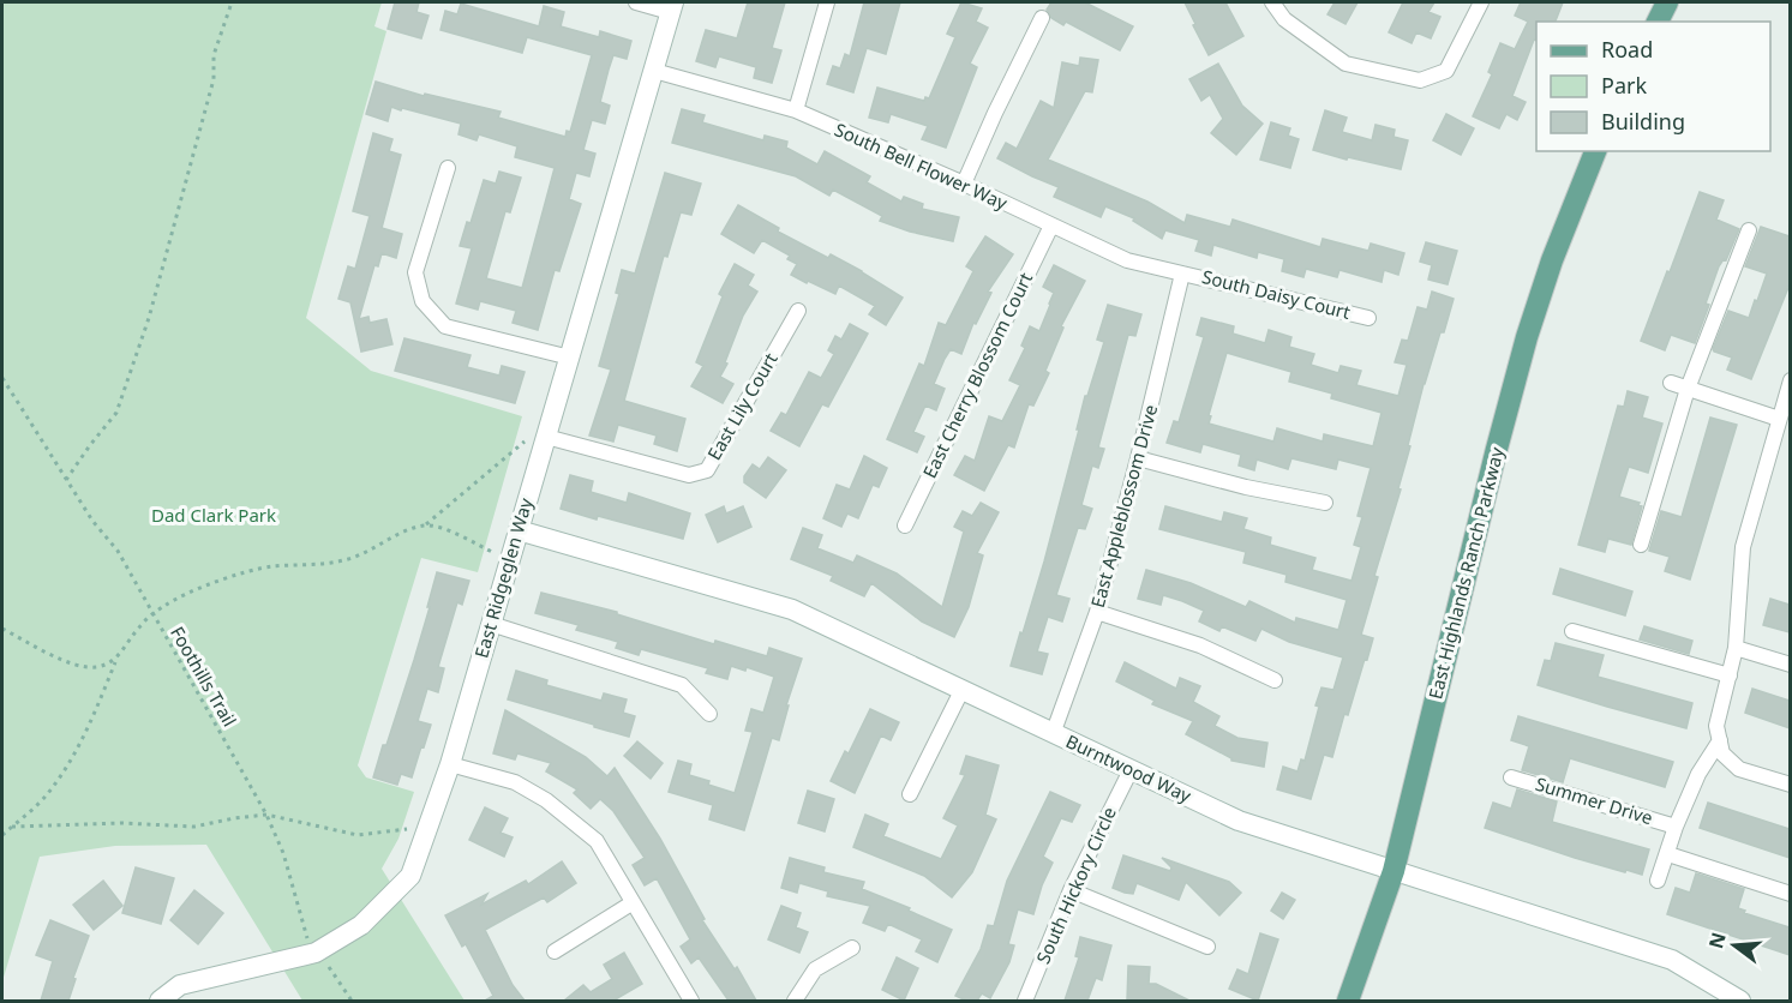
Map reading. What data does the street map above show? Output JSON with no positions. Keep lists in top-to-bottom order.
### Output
{
  "streets": {
    "main road": ["East Highlands Ranch Parkway"],
    "street": [
      "South Bell Flower Way",
      "South Daisy Court",
      "East Cherry Blossom Court",
      "East Lily Court",
      "East Appleblossom Drive",
      "East Ridgeglen Way",
      "Burntwood Way",
      "Summer Drive",
      "South Hickory Circle"
    ],
    "path": ["Foothills Trail"]
  },
  "crossings": [
    ["South Bell Flower Way", "South Daisy Court"],
    ["South Bell Flower Way", "East Cherry Blossom Court"],
    ["South Bell Flower Way", "East Appleblossom Drive"],
    ["South Bell Flower Way", "East Ridgeglen Way"],
    ["South Daisy Court", "East Appleblossom Drive"],
    ["East Lily Court", "East Ridgeglen Way"],
    ["East Appleblossom Drive", "Burntwood Way"],
    ["East Highlands Ranch Parkway", "Burntwood Way"],
    ["East Ridgeglen Way", "Foothills Trail"],
    ["East Ridgeglen Way", "Burntwood Way"],
    ["Burntwood Way", "South Hickory Circle"]
  ],
  "parks": ["Dad Clark Park"],
  "legend": ["Road", "Park", "Building"],
  "north": "left"
}
